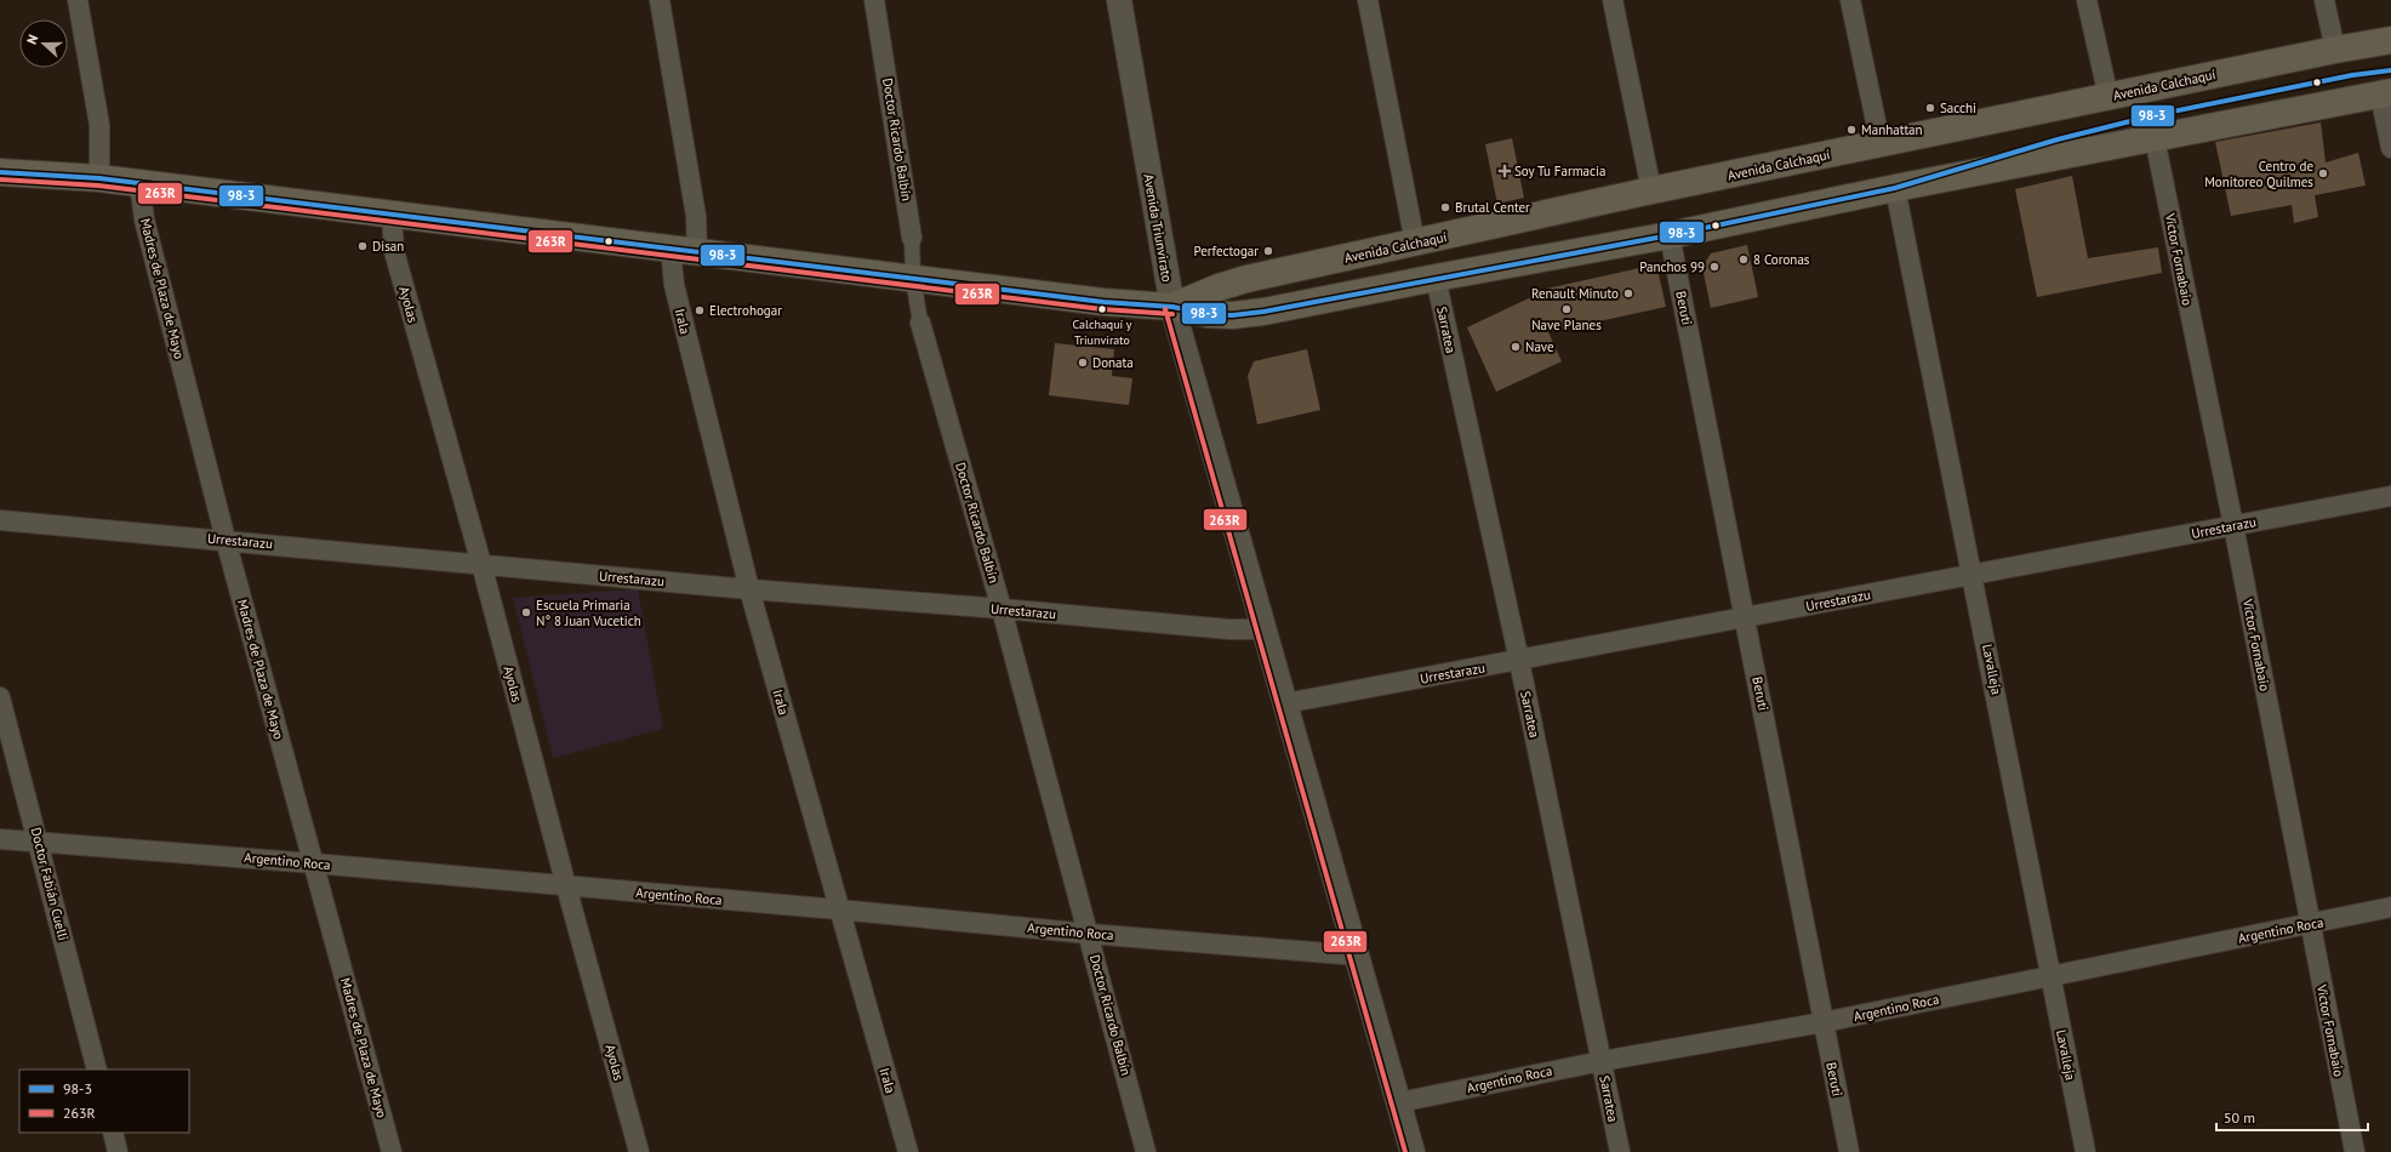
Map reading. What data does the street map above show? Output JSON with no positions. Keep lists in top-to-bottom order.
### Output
{
  "streets": {
    "main road": ["Avenida Calchaquí"],
    "street": [
      "Doctor Ricardo Balbín",
      "Avenida Triunvirato",
      "Víctor Fornabaio",
      "Madres de Plaza de Mayo",
      "Ayolas",
      "Beruti",
      "Irala",
      "Sarratea",
      "Urrestarazu",
      "Lavalleja",
      "Argentino Roca",
      "Doctor Fabián Cuelli"
    ]
  },
  "crossings": [
    ["Avenida Calchaquí", "Doctor Ricardo Balbín"],
    ["Avenida Calchaquí", "Avenida Triunvirato"],
    ["Avenida Calchaquí", "Víctor Fornabaio"],
    ["Avenida Calchaquí", "Madres de Plaza de Mayo"],
    ["Avenida Calchaquí", "Ayolas"],
    ["Avenida Calchaquí", "Beruti"],
    ["Avenida Calchaquí", "Irala"],
    ["Avenida Calchaquí", "Sarratea"],
    ["Avenida Calchaquí", "Lavalleja"],
    ["Doctor Ricardo Balbín", "Urrestarazu"],
    ["Doctor Ricardo Balbín", "Argentino Roca"],
    ["Avenida Triunvirato", "Urrestarazu"],
    ["Avenida Triunvirato", "Argentino Roca"],
    ["Víctor Fornabaio", "Urrestarazu"],
    ["Víctor Fornabaio", "Argentino Roca"],
    ["Madres de Plaza de Mayo", "Urrestarazu"],
    ["Madres de Plaza de Mayo", "Argentino Roca"],
    ["Ayolas", "Urrestarazu"],
    ["Ayolas", "Argentino Roca"],
    ["Beruti", "Urrestarazu"],
    ["Beruti", "Argentino Roca"],
    ["Irala", "Urrestarazu"],
    ["Irala", "Argentino Roca"],
    ["Sarratea", "Urrestarazu"],
    ["Sarratea", "Argentino Roca"],
    ["Urrestarazu", "Lavalleja"],
    ["Lavalleja", "Argentino Roca"],
    ["Argentino Roca", "Doctor Fabián Cuelli"]
  ],
  "places": {
    "other": [
      "Sacchi",
      "Manhattan",
      "Centro de Monitoreo Quilmes",
      "Brutal Center",
      "Disan",
      "Perfectogar",
      "8 Coronas",
      "Panchos 99",
      "Renault Minuto",
      "Calchaquí y Triunvirato",
      "Nave Planes",
      "Electrohogar",
      "Nave",
      "Donata",
      "Escuela Primaria N° 8 Juan Vucetich"
    ],
    "health": ["Soy Tu Farmacia"]
  },
  "lines": ["transit line 98-3", "transit line 263R"],
  "legend": ["98-3", "263R"],
  "scale_bar": "50 m",
  "north": "left"
}
